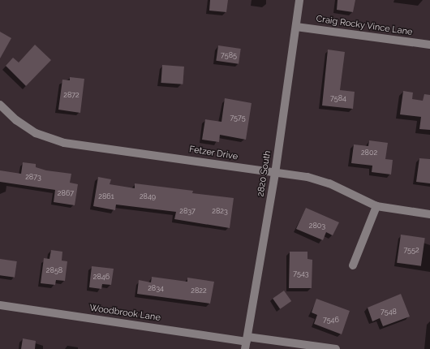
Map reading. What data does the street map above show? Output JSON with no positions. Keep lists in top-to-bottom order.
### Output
{
  "streets": {
    "street": [
      "Craig Rocky Vince Lane",
      "Fetzer Drive",
      "2820 South",
      "Woodbrook Lane"
    ]
  },
  "crossings": [
    ["Craig Rocky Vince Lane", "2820 South"],
    ["Fetzer Drive", "2820 South"],
    ["2820 South", "Woodbrook Lane"]
  ],
  "house_numbers": [
    "7585",
    "2872",
    "7584",
    "7575",
    "2802",
    "2873",
    "2867",
    "2861",
    "2849",
    "2837",
    "2823",
    "2803",
    "7552",
    "2858",
    "7543",
    "2846",
    "2834",
    "2822",
    "7548",
    "7546"
  ]
}
